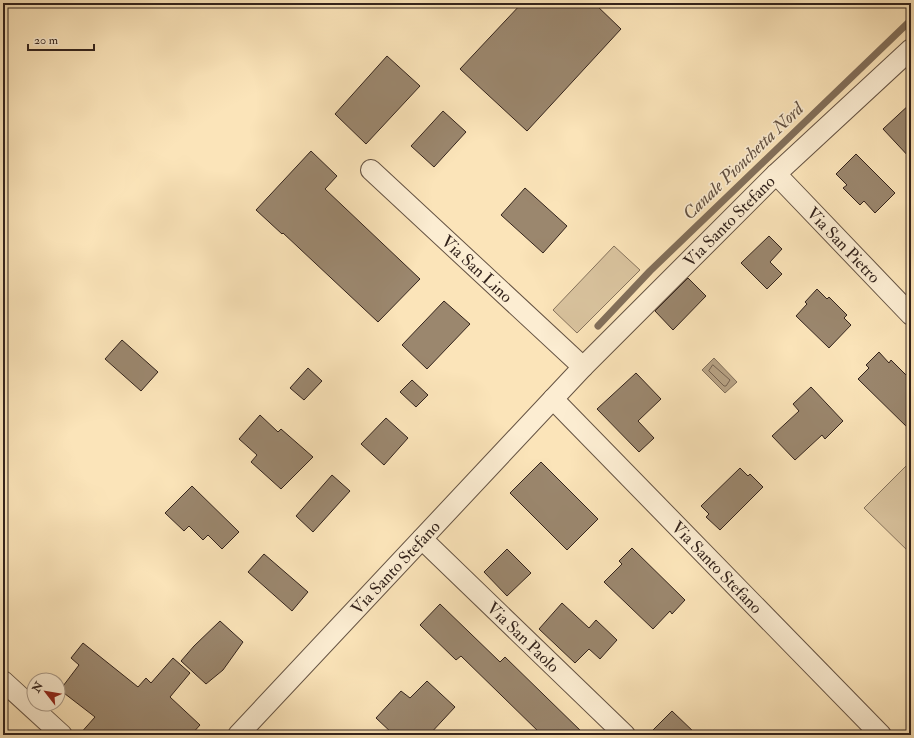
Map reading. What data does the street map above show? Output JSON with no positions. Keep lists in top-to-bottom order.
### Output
{
  "streets": {
    "street": [
      "Via Santo Stefano",
      "Via San Pietro",
      "Via San Lino",
      "Via San Paolo"
    ]
  },
  "crossings": [
    ["Via Santo Stefano", "Via San Pietro"],
    ["Via Santo Stefano", "Via San Lino"],
    ["Via Santo Stefano", "Via San Paolo"]
  ],
  "water": ["Canale Pionchetta Nord"],
  "scale_bar": "20 m",
  "north": "top left"
}
